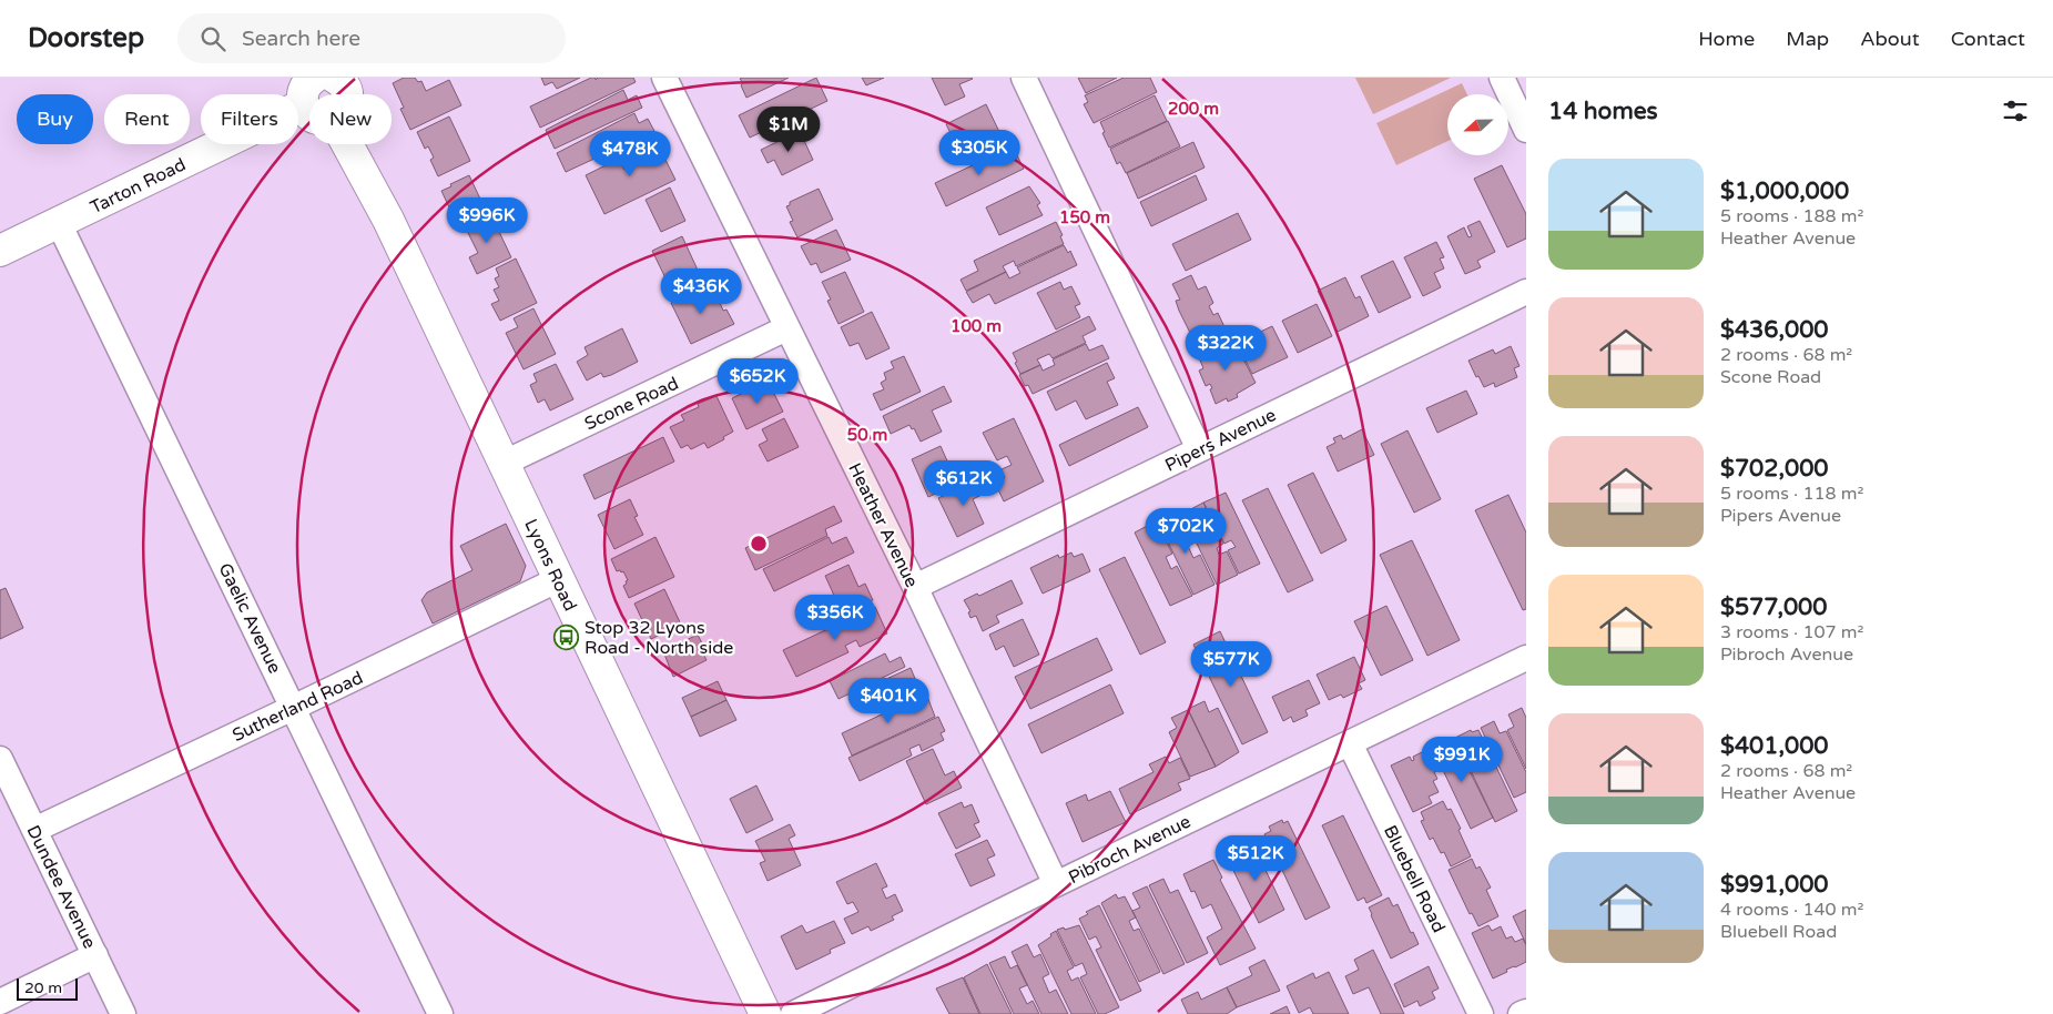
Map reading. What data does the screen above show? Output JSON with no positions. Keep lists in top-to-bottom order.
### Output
{
  "streets": {
    "street": [
      "Tarton Road",
      "Scone Road",
      "Pipers Avenue",
      "Heather Avenue",
      "Lyons Road",
      "Gaelic Avenue",
      "Sutherland Road",
      "Pibroch Avenue",
      "Bluebell Road",
      "Dundee Avenue"
    ]
  },
  "crossings": [
    ["Tarton Road", "Gaelic Avenue"],
    ["Scone Road", "Heather Avenue"],
    ["Scone Road", "Lyons Road"],
    ["Pipers Avenue", "Heather Avenue"],
    ["Heather Avenue", "Pibroch Avenue"],
    ["Lyons Road", "Sutherland Road"],
    ["Gaelic Avenue", "Sutherland Road"],
    ["Sutherland Road", "Dundee Avenue"],
    ["Pibroch Avenue", "Bluebell Road"]
  ],
  "places": {
    "bus stop": ["Stop 32 Lyons Road - North side"]
  },
  "scale_bar": "20 m",
  "north": "left",
  "page": {
    "header": "Doorstep",
    "search": "Search here",
    "nav": [
      "Home",
      "Map",
      "About",
      "Contact"
    ],
    "heading": "14 homes",
    "chip": [
      "Buy",
      "Rent",
      "Filters",
      "New"
    ],
    "price": [
      "$1M",
      "$305K",
      "$478K",
      "$996K",
      "$436K",
      "$322K",
      "$652K",
      "$612K",
      "$702K",
      "$356K",
      "$577K",
      "$401K",
      "$991K",
      "$512K"
    ],
    "list": [
      {
        "name": "$1,000,000",
        "note": "5 rooms · 188 m² · Heather Avenue"
      },
      {
        "name": "$436,000",
        "note": "2 rooms · 68 m² · Scone Road"
      },
      {
        "name": "$702,000",
        "note": "5 rooms · 118 m² · Pipers Avenue"
      },
      {
        "name": "$577,000",
        "note": "3 rooms · 107 m² · Pibroch Avenue"
      },
      {
        "name": "$401,000",
        "note": "2 rooms · 68 m² · Heather Avenue"
      },
      {
        "name": "$991,000",
        "note": "4 rooms · 140 m² · Bluebell Road"
      }
    ],
    "scale": "20 m"
  },
  "rings": [
    "200 m",
    "150 m",
    "100 m",
    "50 m"
  ]
}
